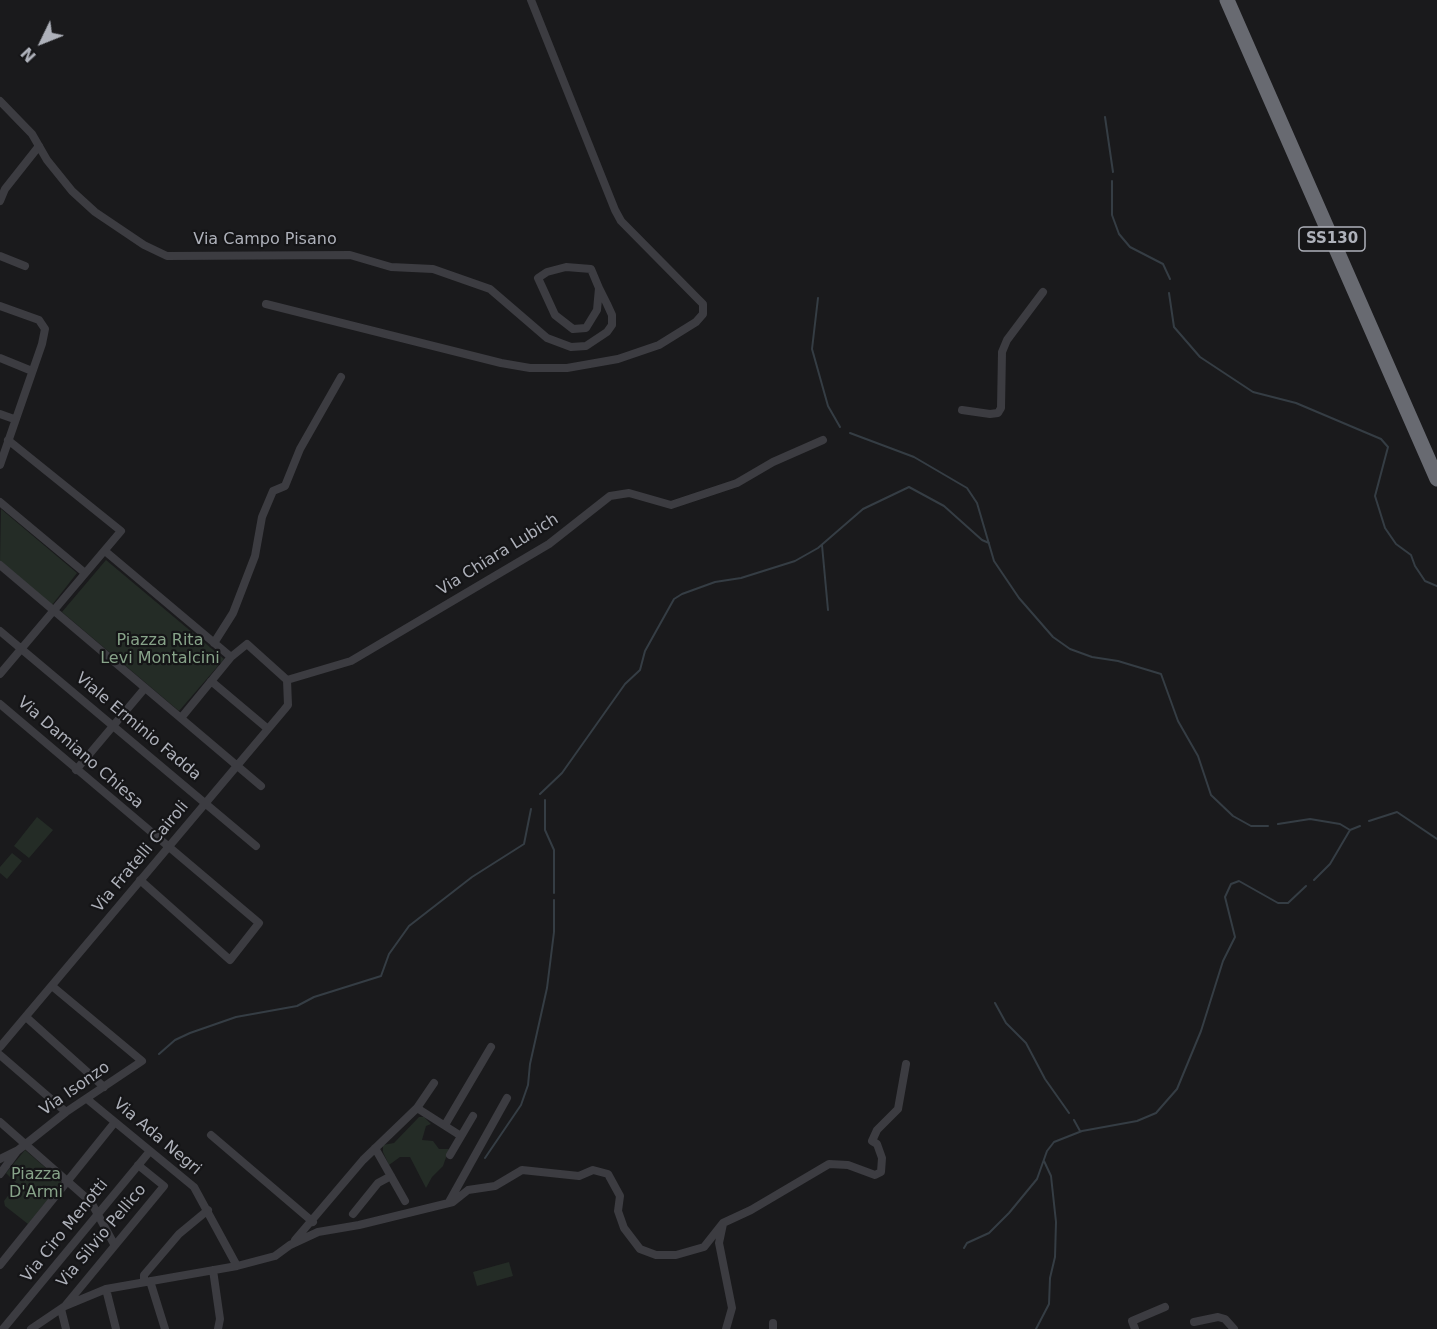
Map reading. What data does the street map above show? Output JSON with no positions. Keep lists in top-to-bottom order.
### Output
{
  "streets": {
    "highway": ["SS130"],
    "street": [
      "Via Campo Pisano",
      "Via Chiara Lubich",
      "Viale Erminio Fadda",
      "Via Damiano Chiesa",
      "Via Fratelli Cairoli",
      "Via Isonzo",
      "Via Ada Negri",
      "Via Ciro Menotti",
      "Via Silvio Pellico"
    ]
  },
  "crossings": [
    ["Via Chiara Lubich", "Via Fratelli Cairoli"],
    ["Viale Erminio Fadda", "Via Fratelli Cairoli"],
    ["Via Damiano Chiesa", "Via Fratelli Cairoli"],
    ["Via Fratelli Cairoli", "Via Isonzo"],
    ["Via Isonzo", "Via Ada Negri"],
    ["Via Ada Negri", "Via Ciro Menotti"],
    ["Via Ciro Menotti", "Via Silvio Pellico"]
  ],
  "parks": ["Piazza Rita Levi Montalcini", "Piazza D'Armi"],
  "north": "bottom left"
}
